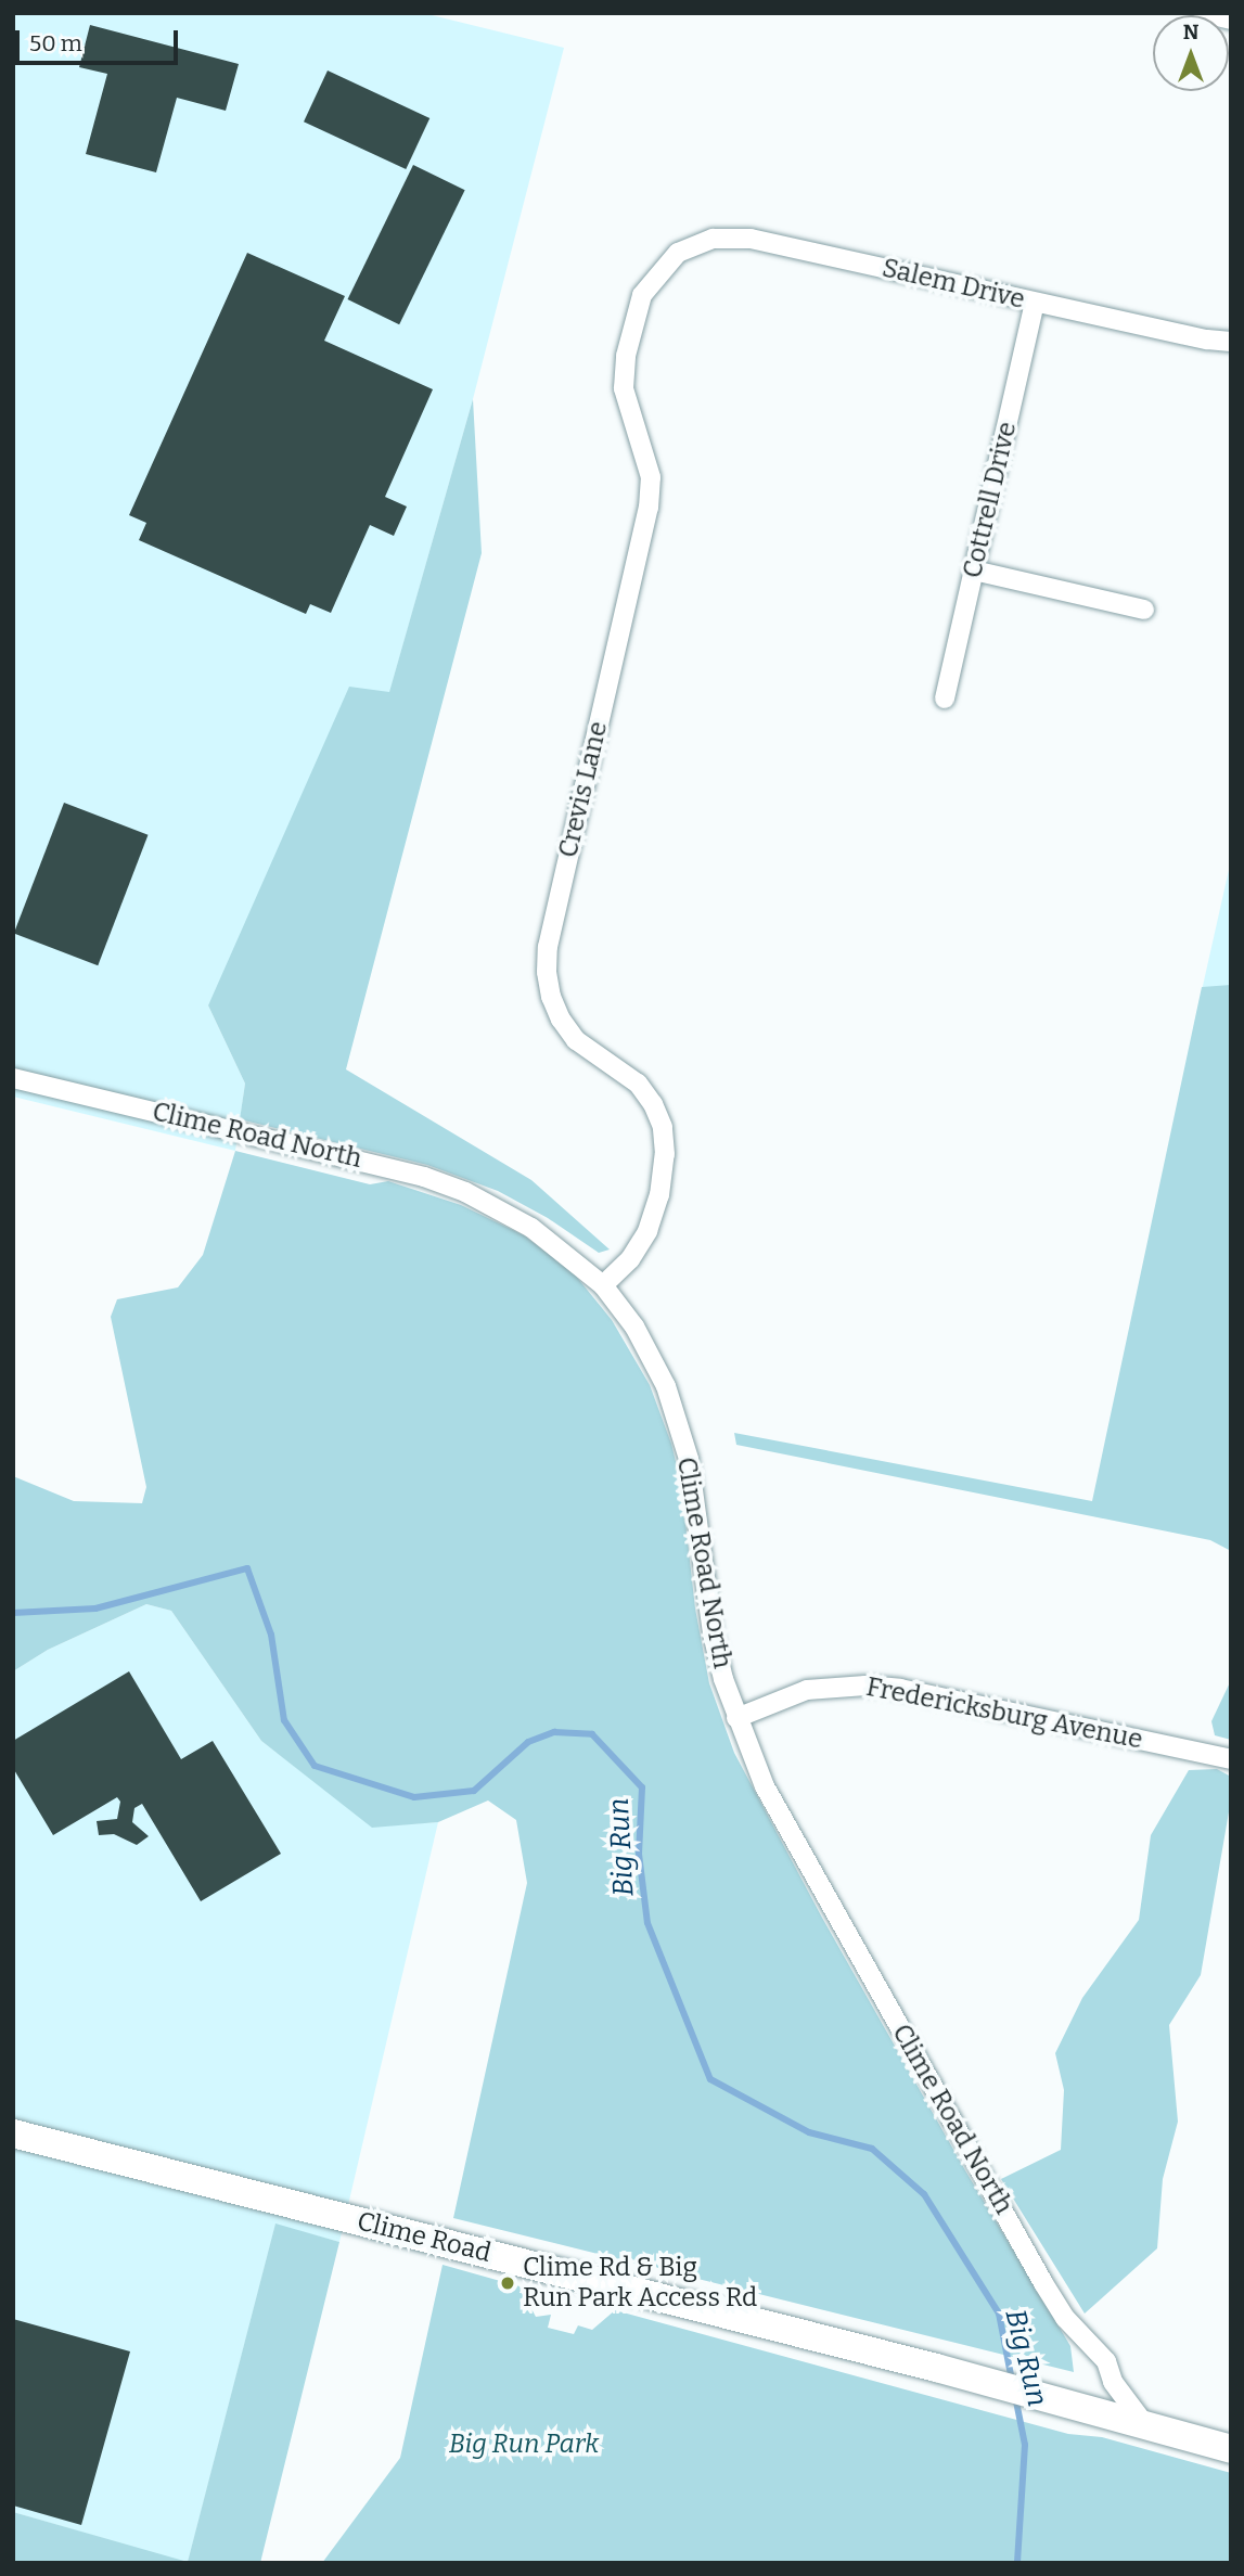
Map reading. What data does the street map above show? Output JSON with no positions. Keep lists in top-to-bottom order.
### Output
{
  "streets": {
    "main road": ["Clime Road"],
    "street": [
      "Salem Drive",
      "Cottrell Drive",
      "Crevis Lane",
      "Clime Road North",
      "Fredericksburg Avenue"
    ]
  },
  "crossings": [
    ["Salem Drive", "Cottrell Drive"],
    ["Salem Drive", "Crevis Lane"],
    ["Crevis Lane", "Clime Road North"],
    ["Clime Road North", "Fredericksburg Avenue"],
    ["Clime Road North", "Clime Road"]
  ],
  "water": ["Big Run"],
  "parks": ["Big Run Park"],
  "places": ["Clime Rd & Big Run Park Access Rd"],
  "scale_bar": "50 m",
  "north": "top"
}
